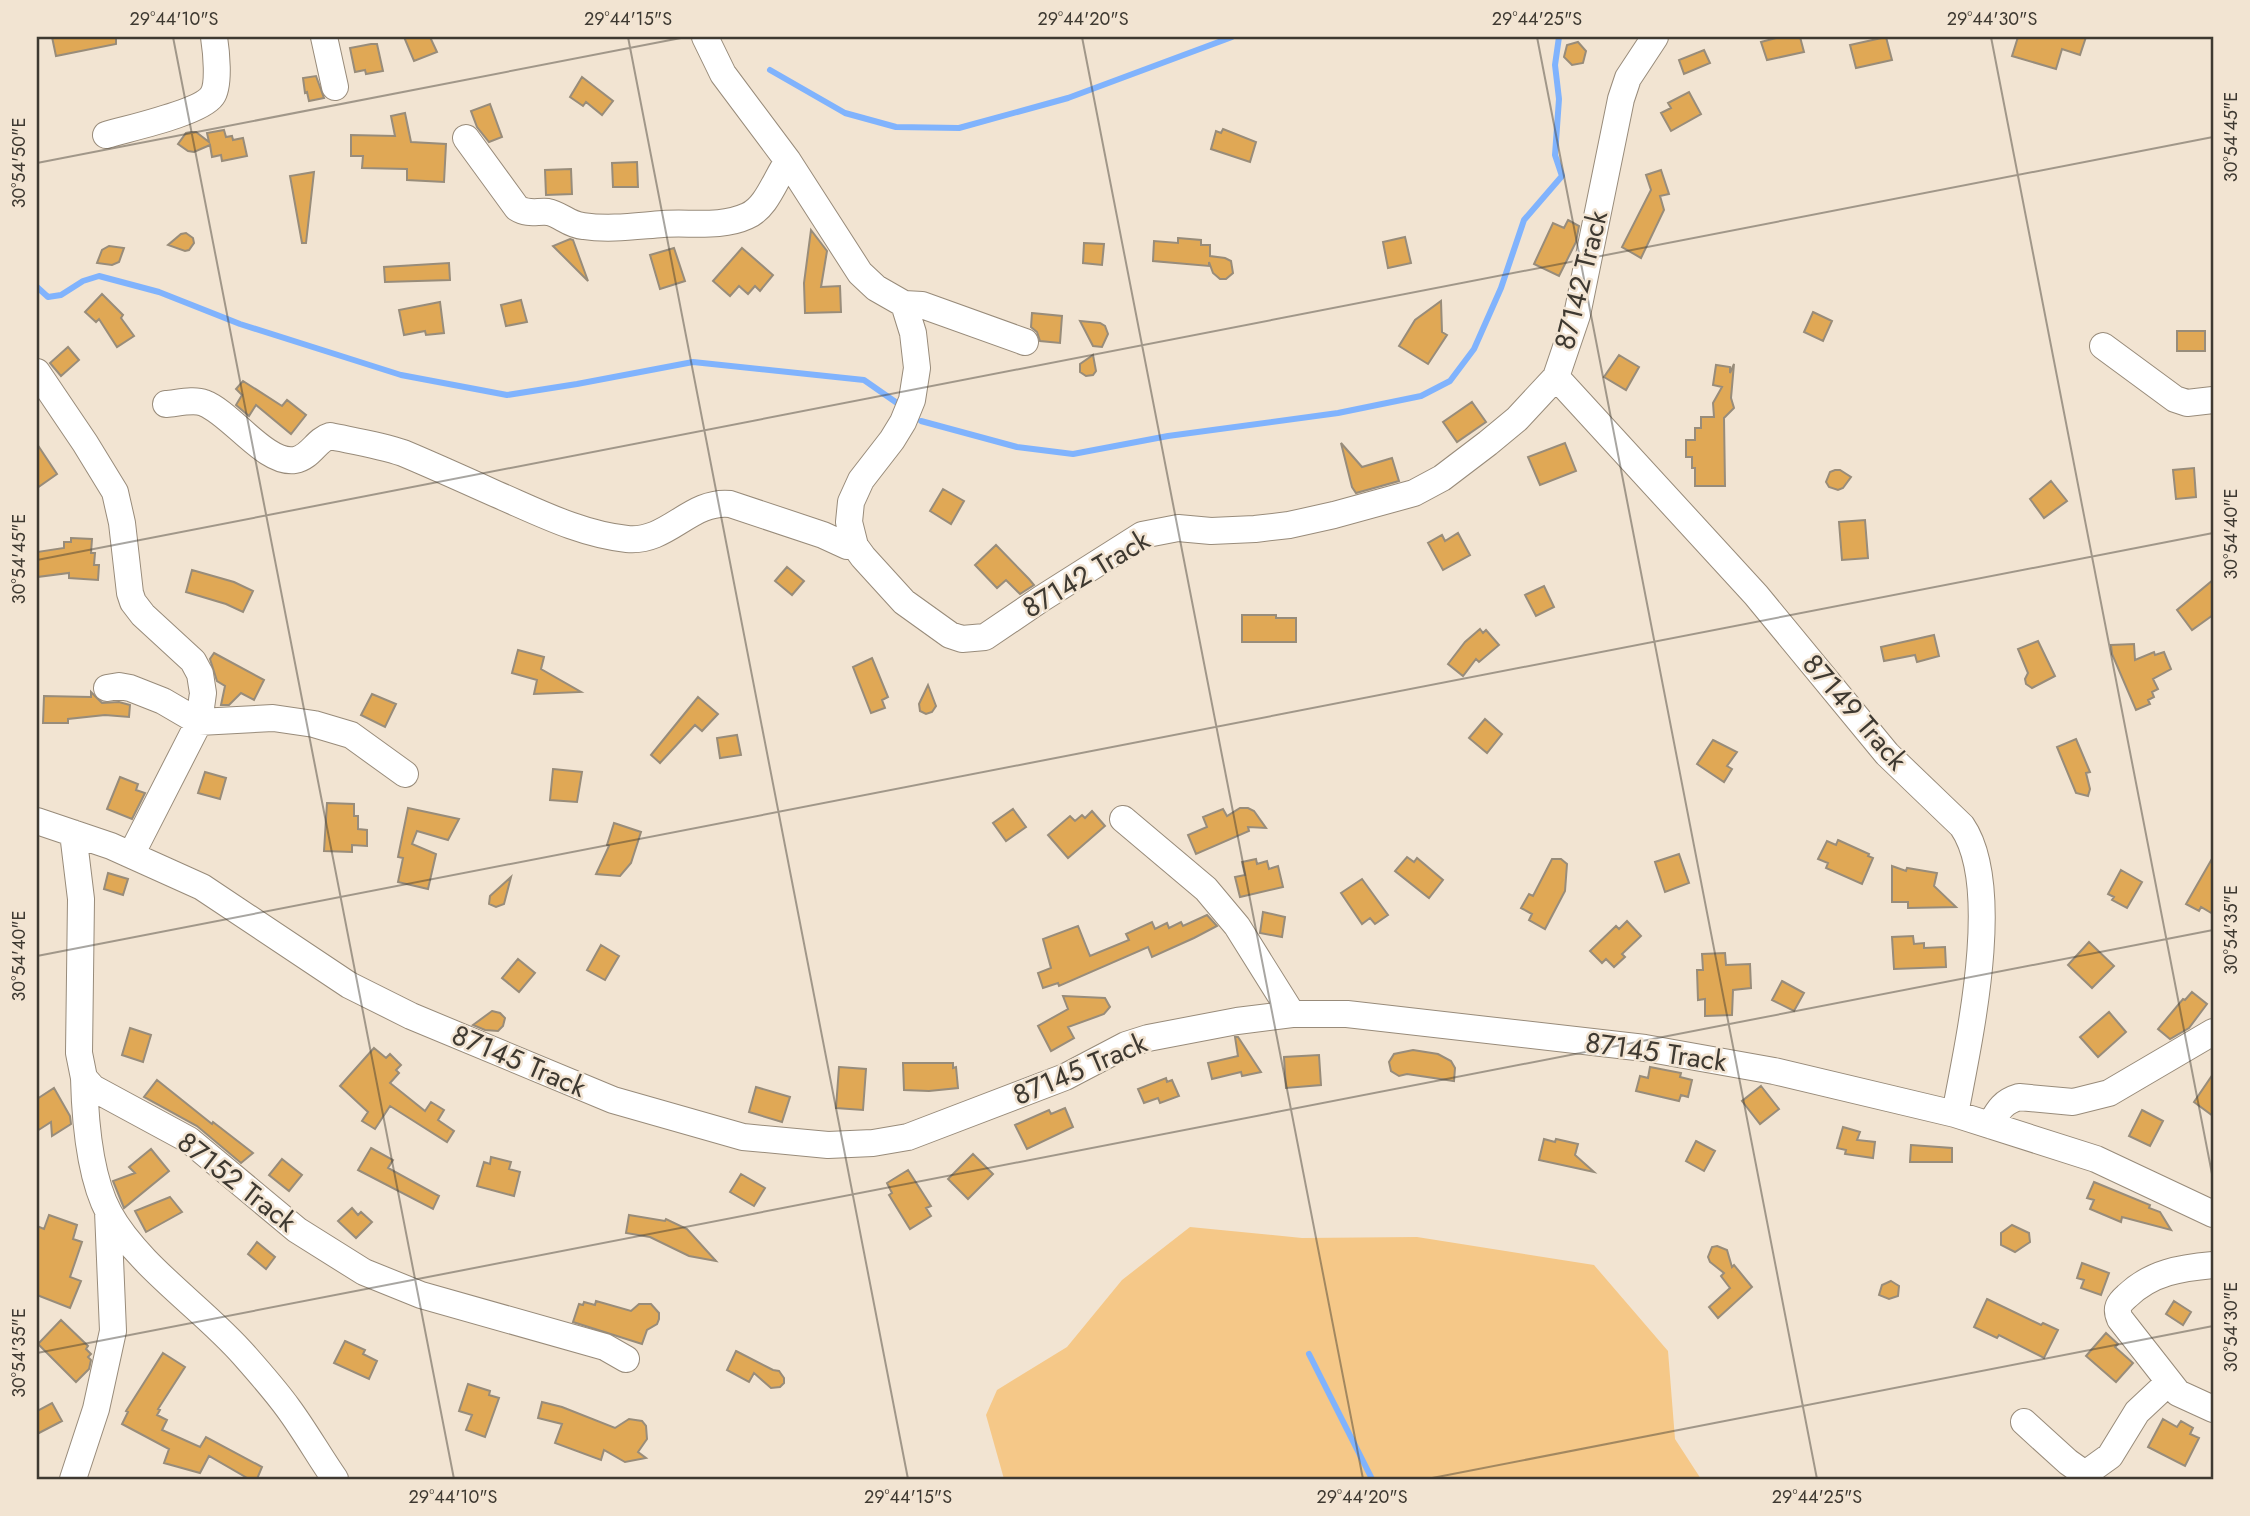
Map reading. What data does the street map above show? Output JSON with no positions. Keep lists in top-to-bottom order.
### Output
{
  "streets": {
    "street": [
      "87142 Track",
      "87149 Track",
      "87145 Track",
      "87152 Track"
    ]
  },
  "crossings": [
    ["87142 Track", "87149 Track"],
    ["87149 Track", "87145 Track"]
  ],
  "coordinates": [
    "29°44'10\"S",
    "29°44'15\"S",
    "29°44'20\"S",
    "29°44'25\"S",
    "29°44'30\"S",
    "30°54'45\"E",
    "30°54'50\"E",
    "30°54'40\"E",
    "30°54'35\"E",
    "30°54'30\"E"
  ]
}
